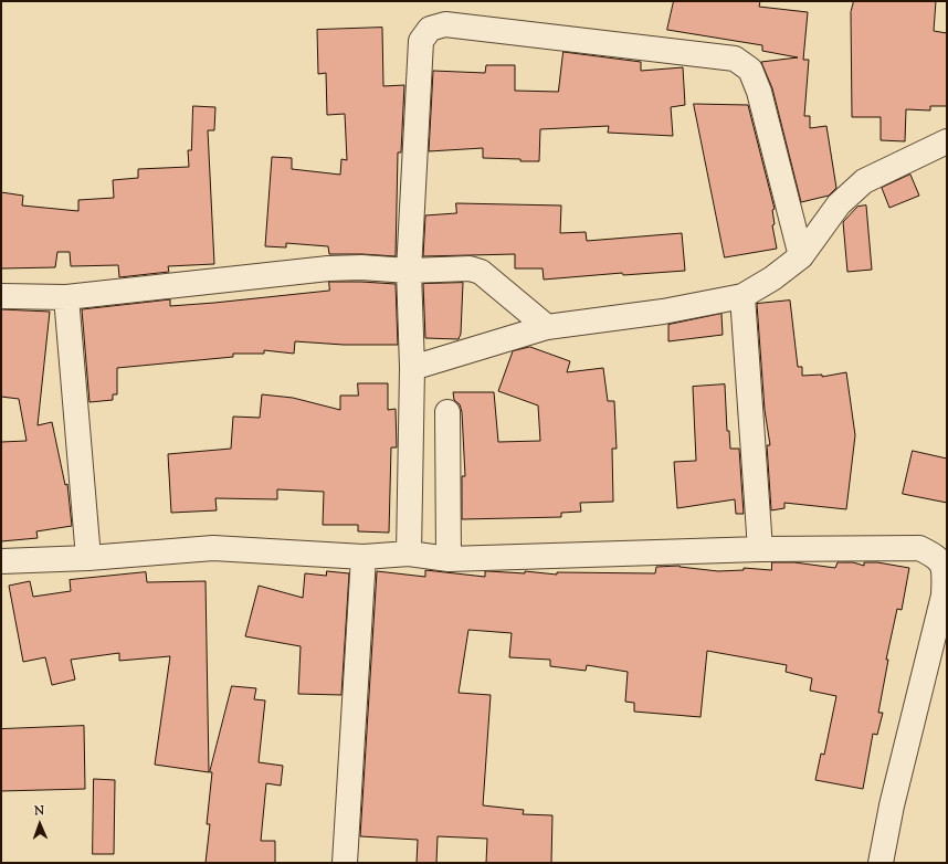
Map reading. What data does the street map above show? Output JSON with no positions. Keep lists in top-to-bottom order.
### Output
{
  "north": "top"
}
